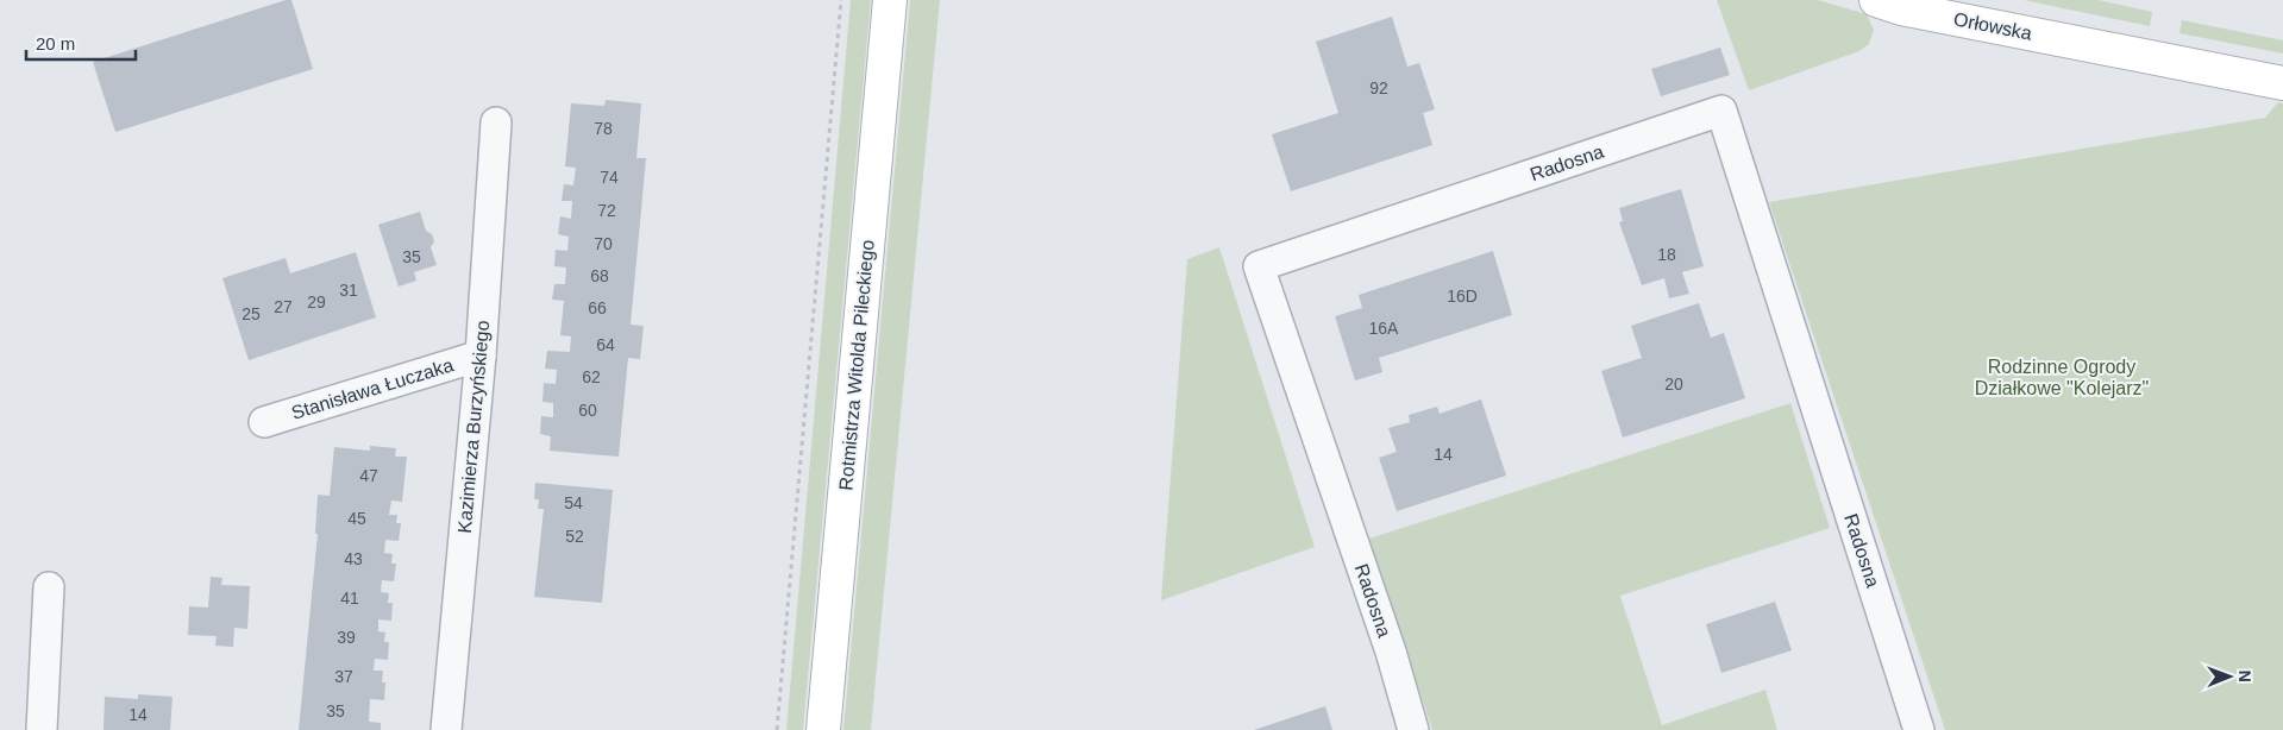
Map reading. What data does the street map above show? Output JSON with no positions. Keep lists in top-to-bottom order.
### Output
{
  "streets": {
    "street": [
      "Orłowska",
      "Radosna",
      "Rotmistrza Witolda Pileckiego",
      "Stanisława Łuczaka",
      "Kazimierza Burzyńskiego"
    ]
  },
  "crossings": [
    ["Stanisława Łuczaka", "Kazimierza Burzyńskiego"]
  ],
  "parks": ["Rodzinne Ogrody Działkowe \"Kolejarz\""],
  "house_numbers": [
    "92",
    "78",
    "74",
    "72",
    "70",
    "18",
    "35",
    "68",
    "31",
    "16D",
    "29",
    "27",
    "66",
    "25",
    "16A",
    "64",
    "62",
    "20",
    "60",
    "14",
    "47",
    "54",
    "45",
    "52",
    "43",
    "41",
    "39",
    "37",
    "35",
    "14"
  ],
  "scale_bar": "20 m",
  "north": "right"
}
